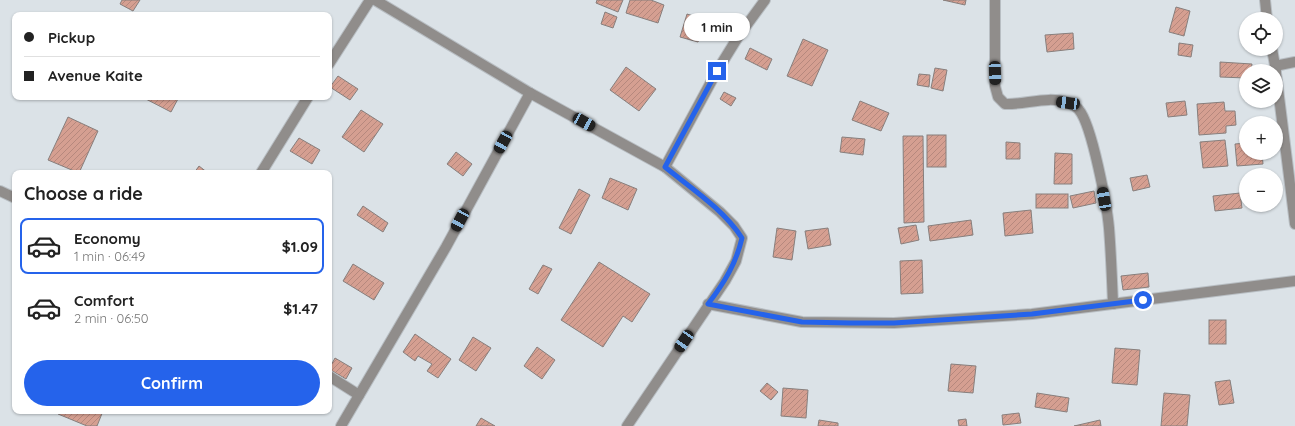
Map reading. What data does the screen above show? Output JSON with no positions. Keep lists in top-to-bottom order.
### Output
{
  "page": {
    "map_buttons": ["+", "−"],
    "banner": ["Pickup", "Avenue Kaite"],
    "bubble": "1 min",
    "heading": "Choose a ride",
    "list": [
      {
        "name": "Economy",
        "note": "1 min · 06:49",
        "value": "$1.09"
      },
      {
        "name": "Comfort",
        "note": "2 min · 06:50",
        "value": "$1.47"
      }
    ],
    "buttons": "Confirm"
  }
}
